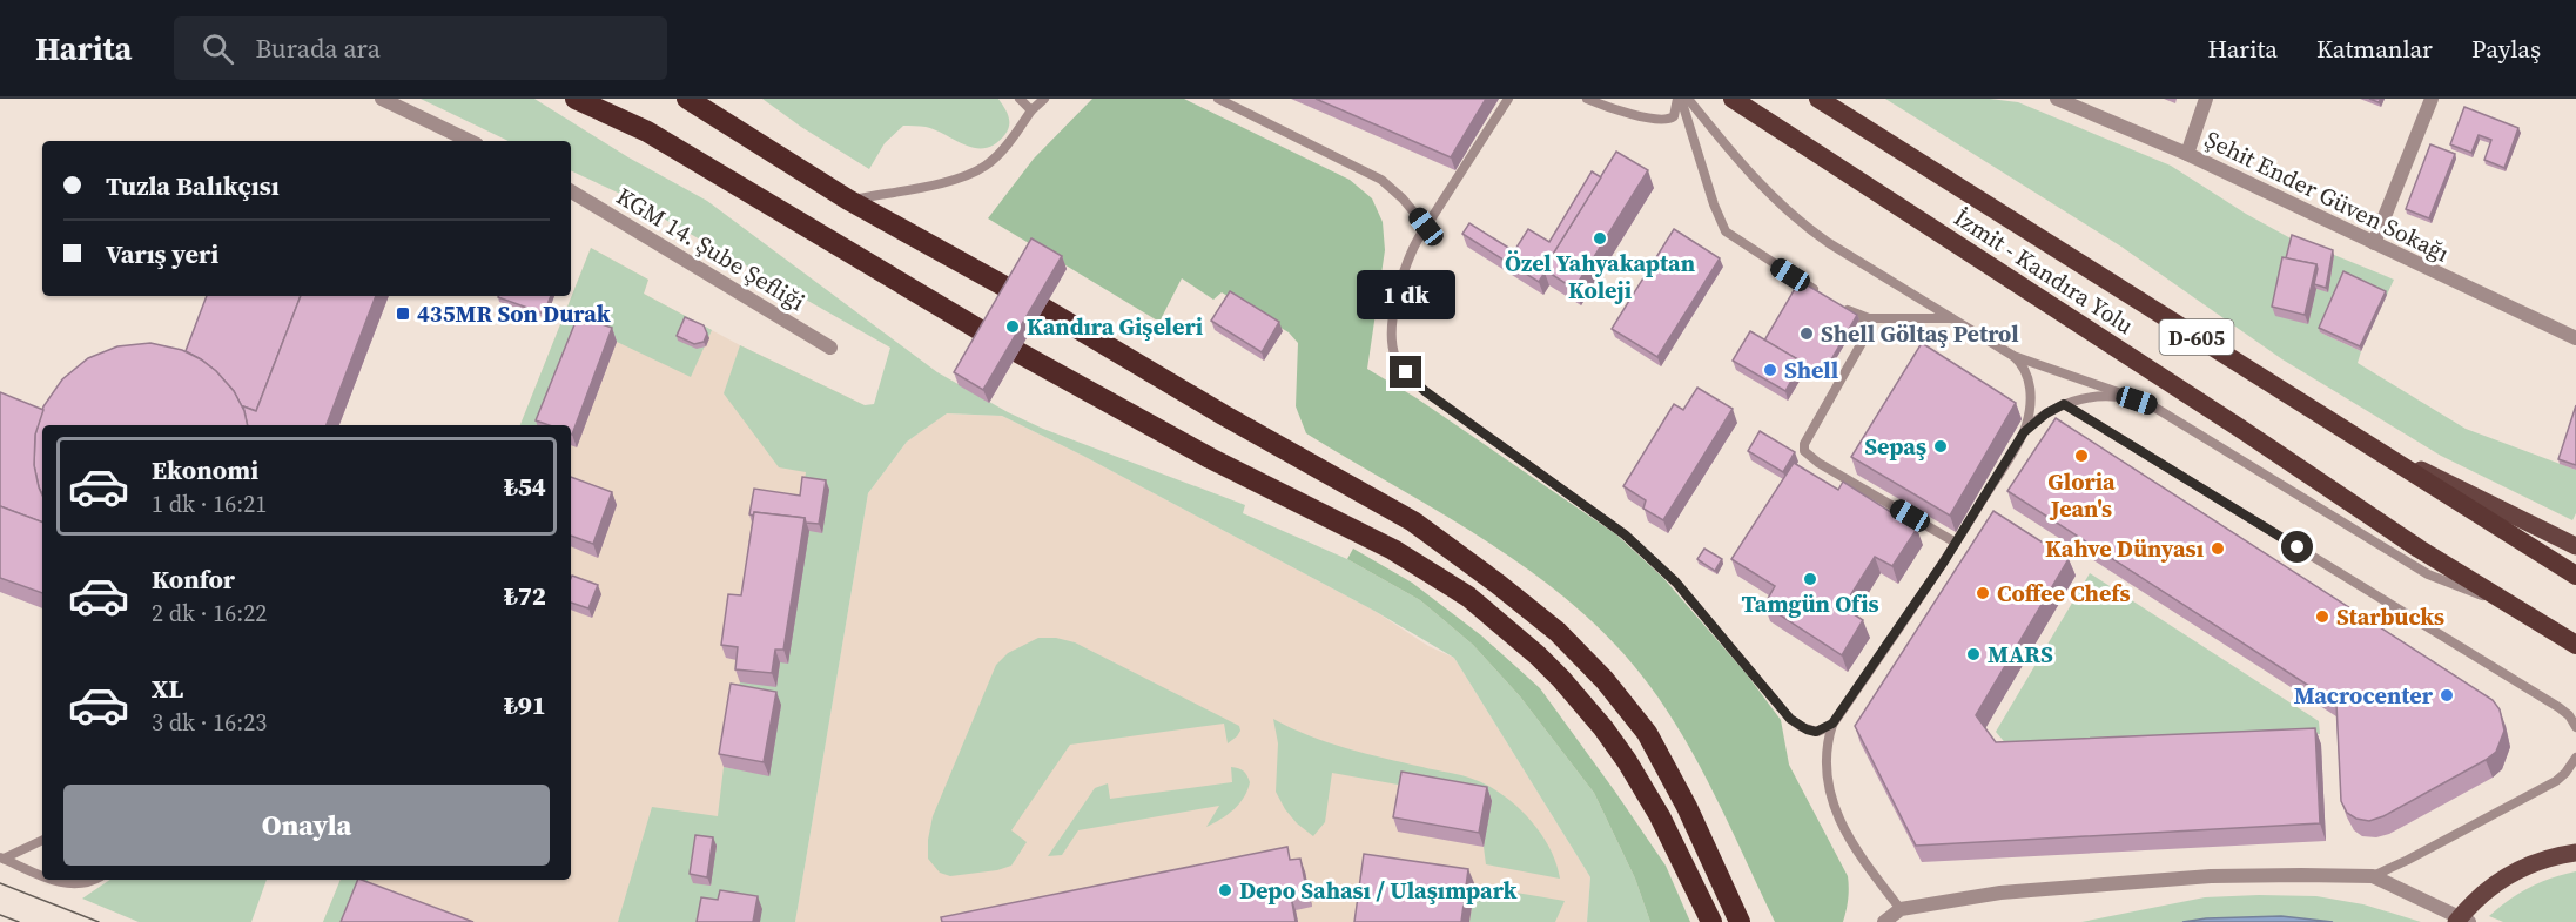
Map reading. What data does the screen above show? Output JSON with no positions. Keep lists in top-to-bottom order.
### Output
{
  "streets": {
    "highway": ["İzmit - Kandıra Yolu", "D-605"],
    "street": ["Şehit Ender Güven Sokağı", "KGM 14. Şube Şefliği"]
  },
  "places": {
    "other": [
      "Özel Yahyakaptan Koleji",
      "Kandıra Gişeleri",
      "Shell Göltaş Petrol",
      "Shell",
      "Sepaş",
      "Gloria Jean's",
      "Kahve Dünyası",
      "Tamgün Ofis",
      "Coffee Chefs",
      "Starbucks",
      "MARS",
      "Macrocenter",
      "Depo Sahası / Ulaşımpark"
    ],
    "transit": ["435MR Son Durak"]
  },
  "page": {
    "header": "Harita",
    "search": "Burada ara",
    "nav": ["Harita", "Katmanlar", "Paylaş"],
    "banner": ["Tuzla Balıkçısı", "Varış yeri"],
    "bubble": "1 dk",
    "list": [
      {
        "name": "Ekonomi",
        "note": "1 dk · 16:21",
        "value": "₺54"
      },
      {
        "name": "Konfor",
        "note": "2 dk · 16:22",
        "value": "₺72"
      },
      {
        "name": "XL",
        "note": "3 dk · 16:23",
        "value": "₺91"
      }
    ],
    "buttons": "Onayla"
  }
}
